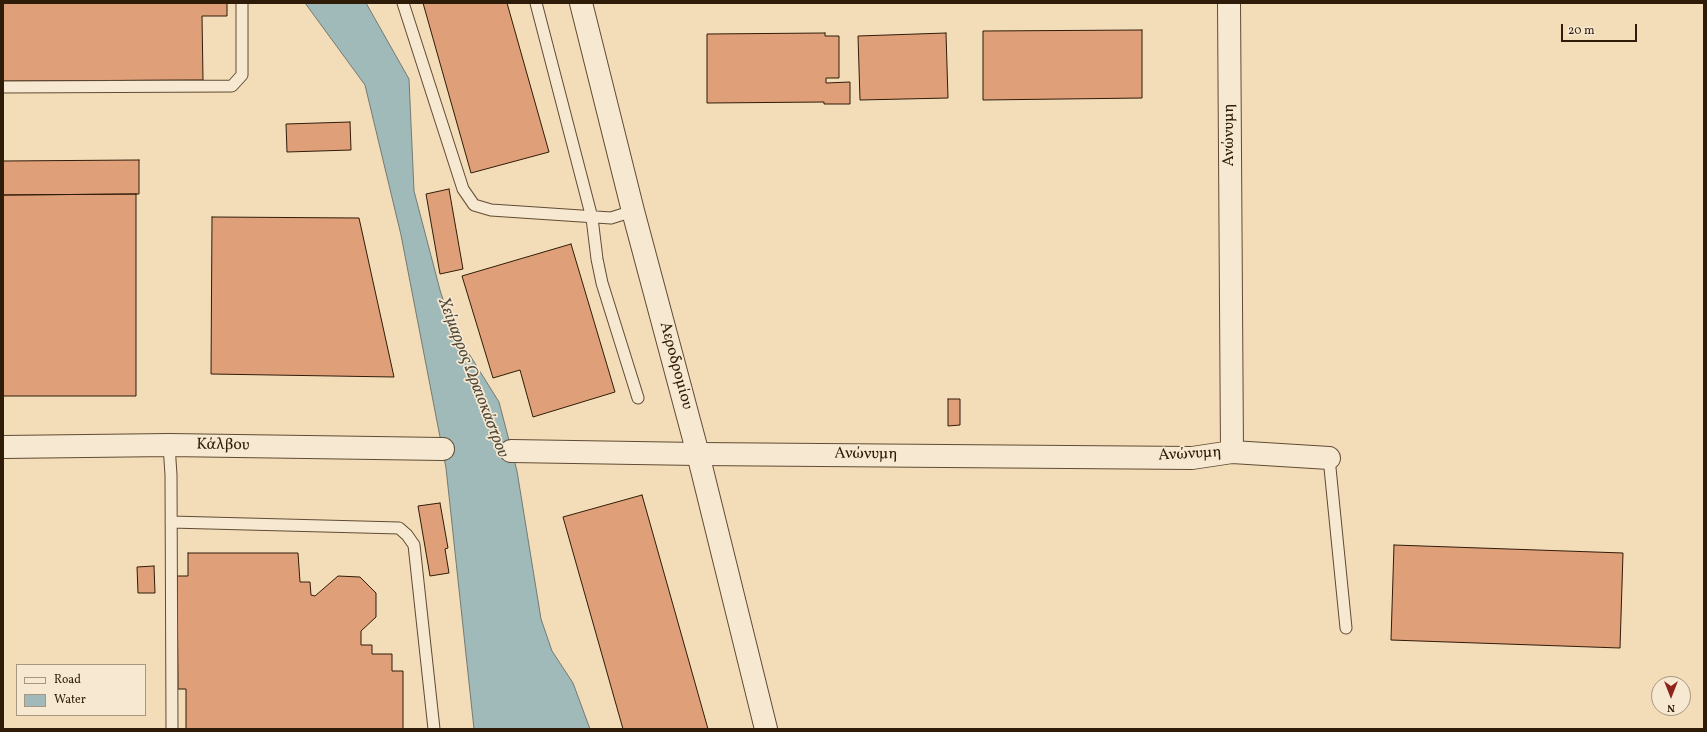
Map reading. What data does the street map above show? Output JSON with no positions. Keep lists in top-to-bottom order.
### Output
{
  "streets": {
    "street": ["Ανώνυμη", "Αεροδρομίου", "Κάλβου"]
  },
  "crossings": [
    ["Ανώνυμη", "Αεροδρομίου"]
  ],
  "water": ["Χείμαρρος Ωραιοκάστρου"],
  "legend": ["Road", "Water"],
  "scale_bar": "20 m",
  "north": "bottom"
}
